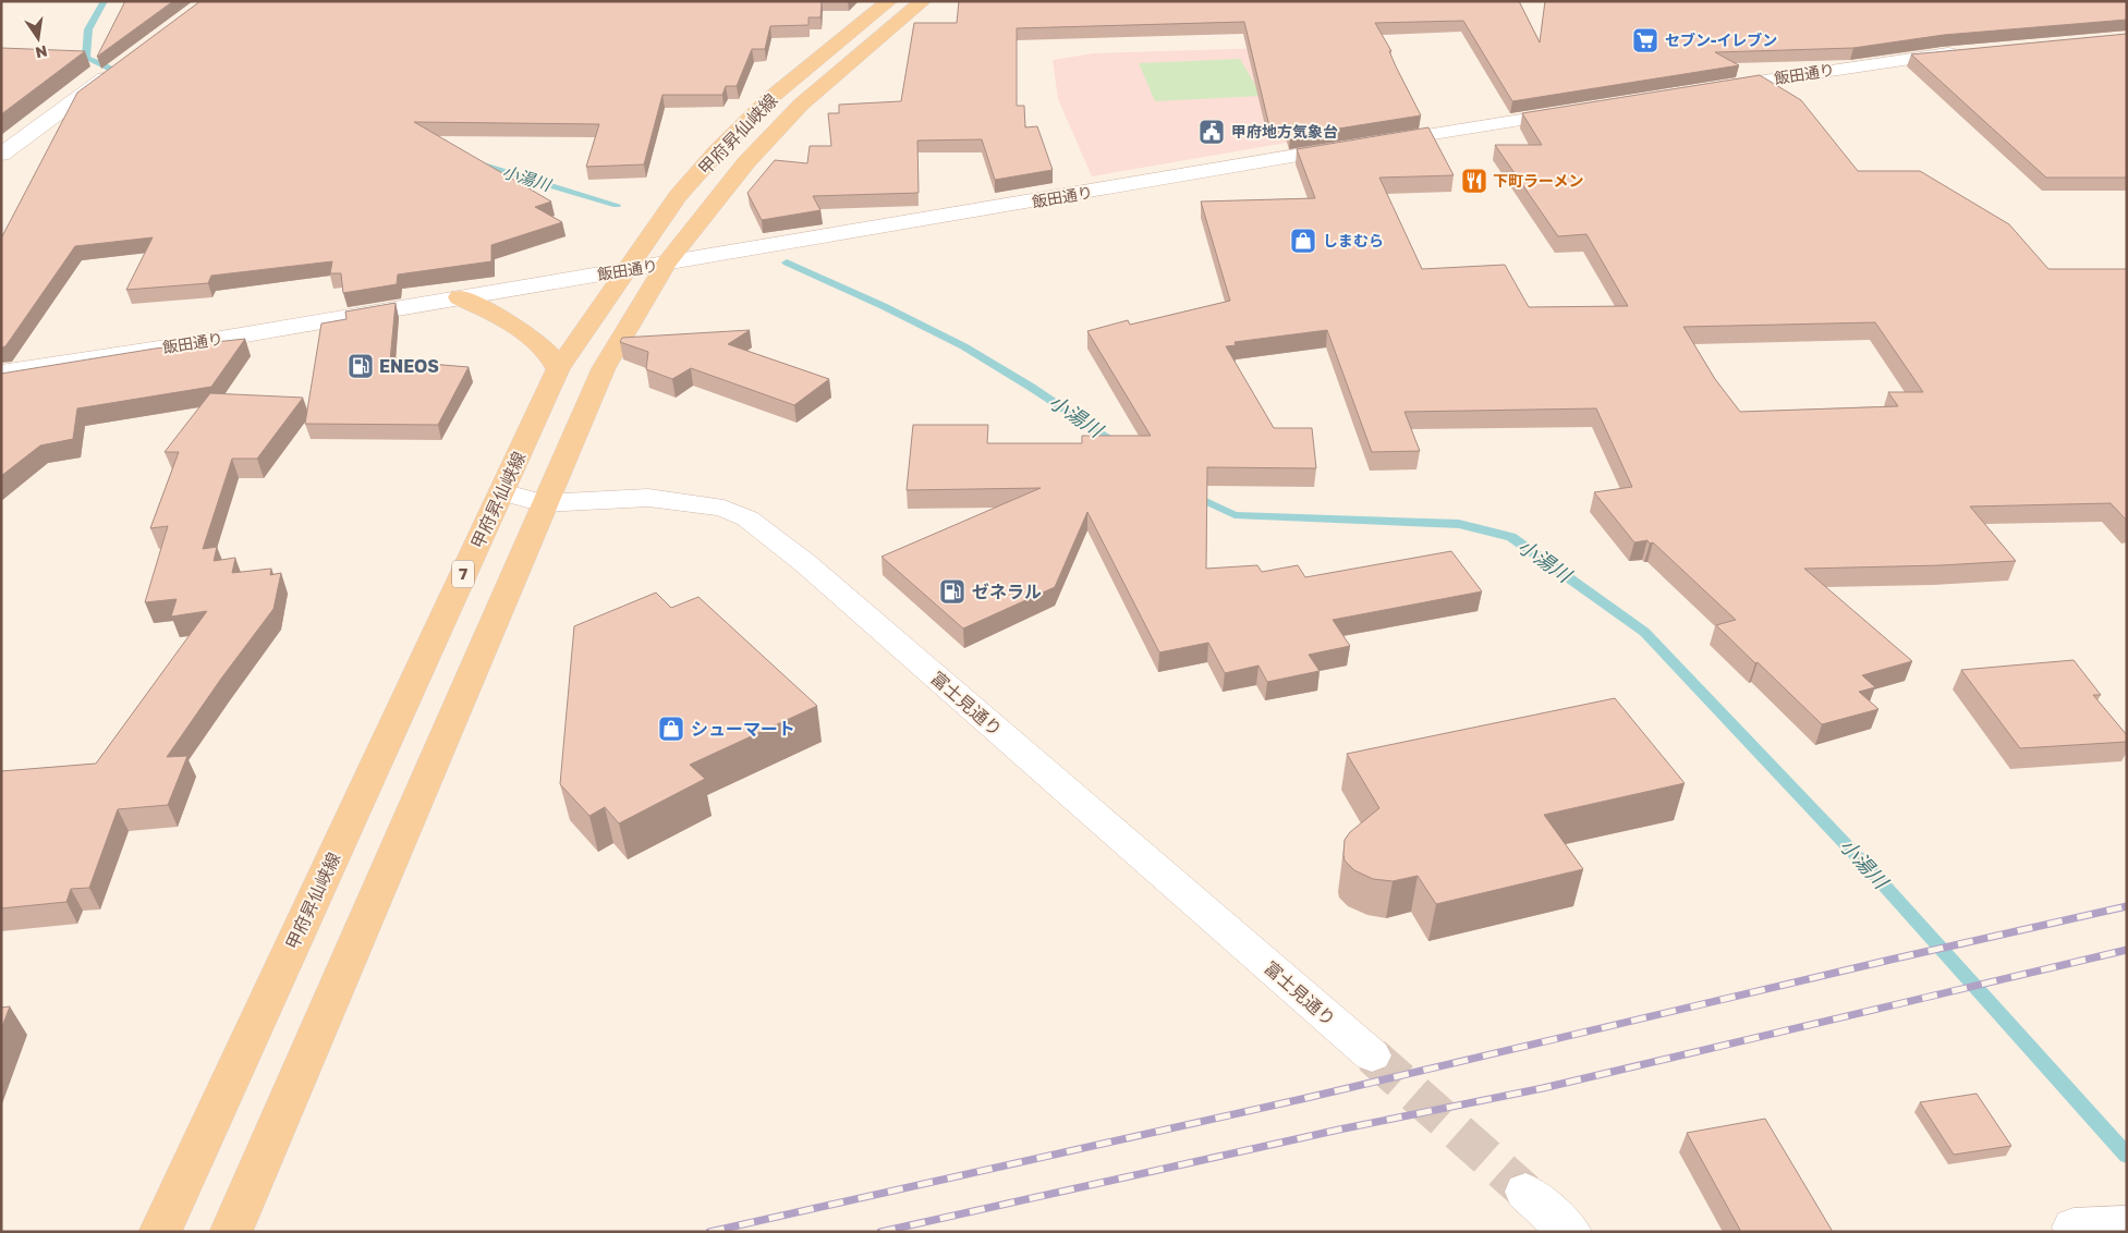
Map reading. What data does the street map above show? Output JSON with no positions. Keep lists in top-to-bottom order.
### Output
{
  "streets": {
    "main road": [
      "飯田通り",
      "甲府昇仙峡線",
      "7",
      "富士見通り"
    ]
  },
  "crossings": [
    ["飯田通り", "甲府昇仙峡線"],
    ["甲府昇仙峡線", "富士見通り"]
  ],
  "water": ["小湯川"],
  "places": {
    "supermarket": ["セブン-イレブン"],
    "public building": ["甲府地方気象台"],
    "restaurant": ["下町ラーメン"],
    "shop": ["しまむら", "シューマート"],
    "fuel station": ["ENEOS", "ゼネラル"]
  },
  "north": "bottom"
}
